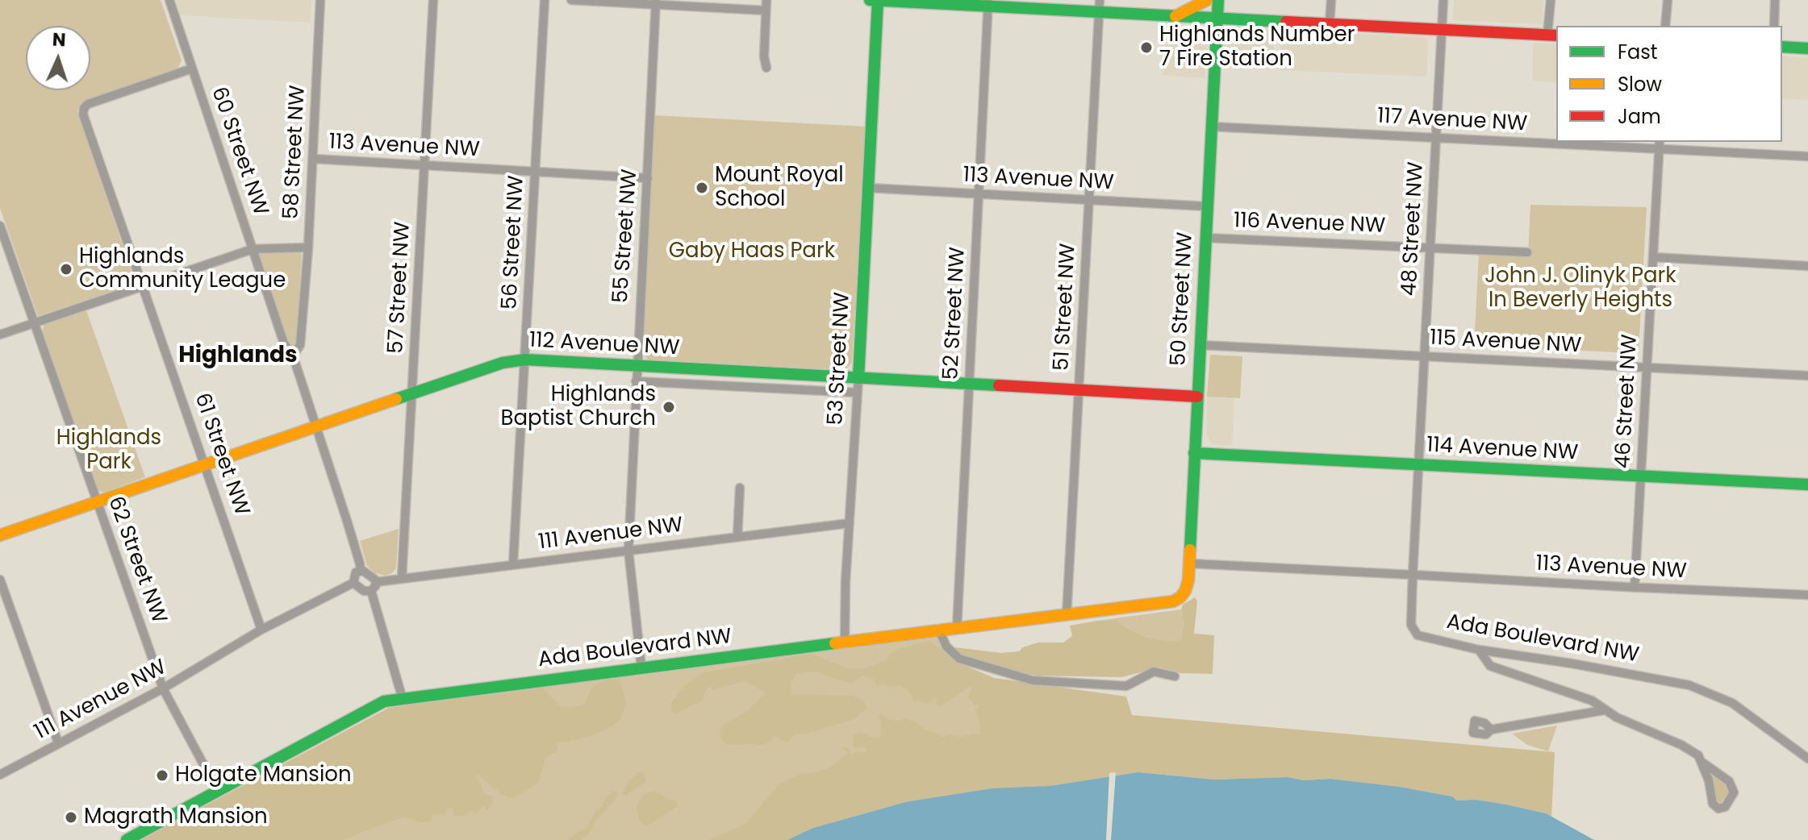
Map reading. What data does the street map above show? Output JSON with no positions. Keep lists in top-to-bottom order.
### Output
{
  "streets": {
    "main road": [
      "50 Street NW",
      "112 Avenue NW",
      "53 Street NW",
      "114 Avenue NW",
      "Ada Boulevard NW"
    ],
    "street": [
      "117 Avenue NW",
      "113 Avenue NW",
      "60 Street NW",
      "58 Street NW",
      "116 Avenue NW",
      "48 Street NW",
      "55 Street NW",
      "56 Street NW",
      "57 Street NW",
      "51 Street NW",
      "52 Street NW",
      "115 Avenue NW",
      "46 Street NW",
      "61 Street NW",
      "111 Avenue NW",
      "62 Street NW"
    ]
  },
  "crossings": [
    ["117 Avenue NW", "48 Street NW"],
    ["117 Avenue NW", "50 Street NW"],
    ["117 Avenue NW", "46 Street NW"],
    ["113 Avenue NW", "58 Street NW"],
    ["113 Avenue NW", "48 Street NW"],
    ["113 Avenue NW", "55 Street NW"],
    ["113 Avenue NW", "56 Street NW"],
    ["113 Avenue NW", "57 Street NW"],
    ["113 Avenue NW", "50 Street NW"],
    ["113 Avenue NW", "51 Street NW"],
    ["113 Avenue NW", "52 Street NW"],
    ["113 Avenue NW", "53 Street NW"],
    ["113 Avenue NW", "46 Street NW"],
    ["113 Avenue NW", "Ada Boulevard NW"],
    ["60 Street NW", "58 Street NW"],
    ["60 Street NW", "112 Avenue NW"],
    ["60 Street NW", "61 Street NW"],
    ["60 Street NW", "111 Avenue NW"],
    ["116 Avenue NW", "48 Street NW"],
    ["116 Avenue NW", "50 Street NW"],
    ["48 Street NW", "115 Avenue NW"],
    ["48 Street NW", "114 Avenue NW"],
    ["48 Street NW", "Ada Boulevard NW"],
    ["55 Street NW", "112 Avenue NW"],
    ["55 Street NW", "111 Avenue NW"],
    ["55 Street NW", "Ada Boulevard NW"],
    ["56 Street NW", "112 Avenue NW"],
    ["56 Street NW", "111 Avenue NW"],
    ["57 Street NW", "112 Avenue NW"],
    ["57 Street NW", "111 Avenue NW"],
    ["50 Street NW", "115 Avenue NW"],
    ["50 Street NW", "112 Avenue NW"],
    ["50 Street NW", "114 Avenue NW"],
    ["50 Street NW", "Ada Boulevard NW"],
    ["51 Street NW", "112 Avenue NW"],
    ["51 Street NW", "Ada Boulevard NW"],
    ["52 Street NW", "112 Avenue NW"],
    ["52 Street NW", "Ada Boulevard NW"],
    ["115 Avenue NW", "46 Street NW"],
    ["112 Avenue NW", "53 Street NW"],
    ["112 Avenue NW", "61 Street NW"],
    ["112 Avenue NW", "62 Street NW"],
    ["53 Street NW", "111 Avenue NW"],
    ["53 Street NW", "Ada Boulevard NW"],
    ["46 Street NW", "114 Avenue NW"],
    ["61 Street NW", "111 Avenue NW"],
    ["111 Avenue NW", "62 Street NW"],
    ["62 Street NW", "Ada Boulevard NW"]
  ],
  "districts": ["Highlands"],
  "parks": ["Gaby Haas Park", "John J. Olinyk Park In Beverly Heights", "Highlands Park"],
  "places": [
    "Highlands Number 7 Fire Station",
    "Mount Royal School",
    "Highlands Community League",
    "Highlands Baptist Church",
    "Holgate Mansion",
    "Magrath Mansion"
  ],
  "legend": ["Fast", "Slow", "Jam"],
  "north": "top"
}
